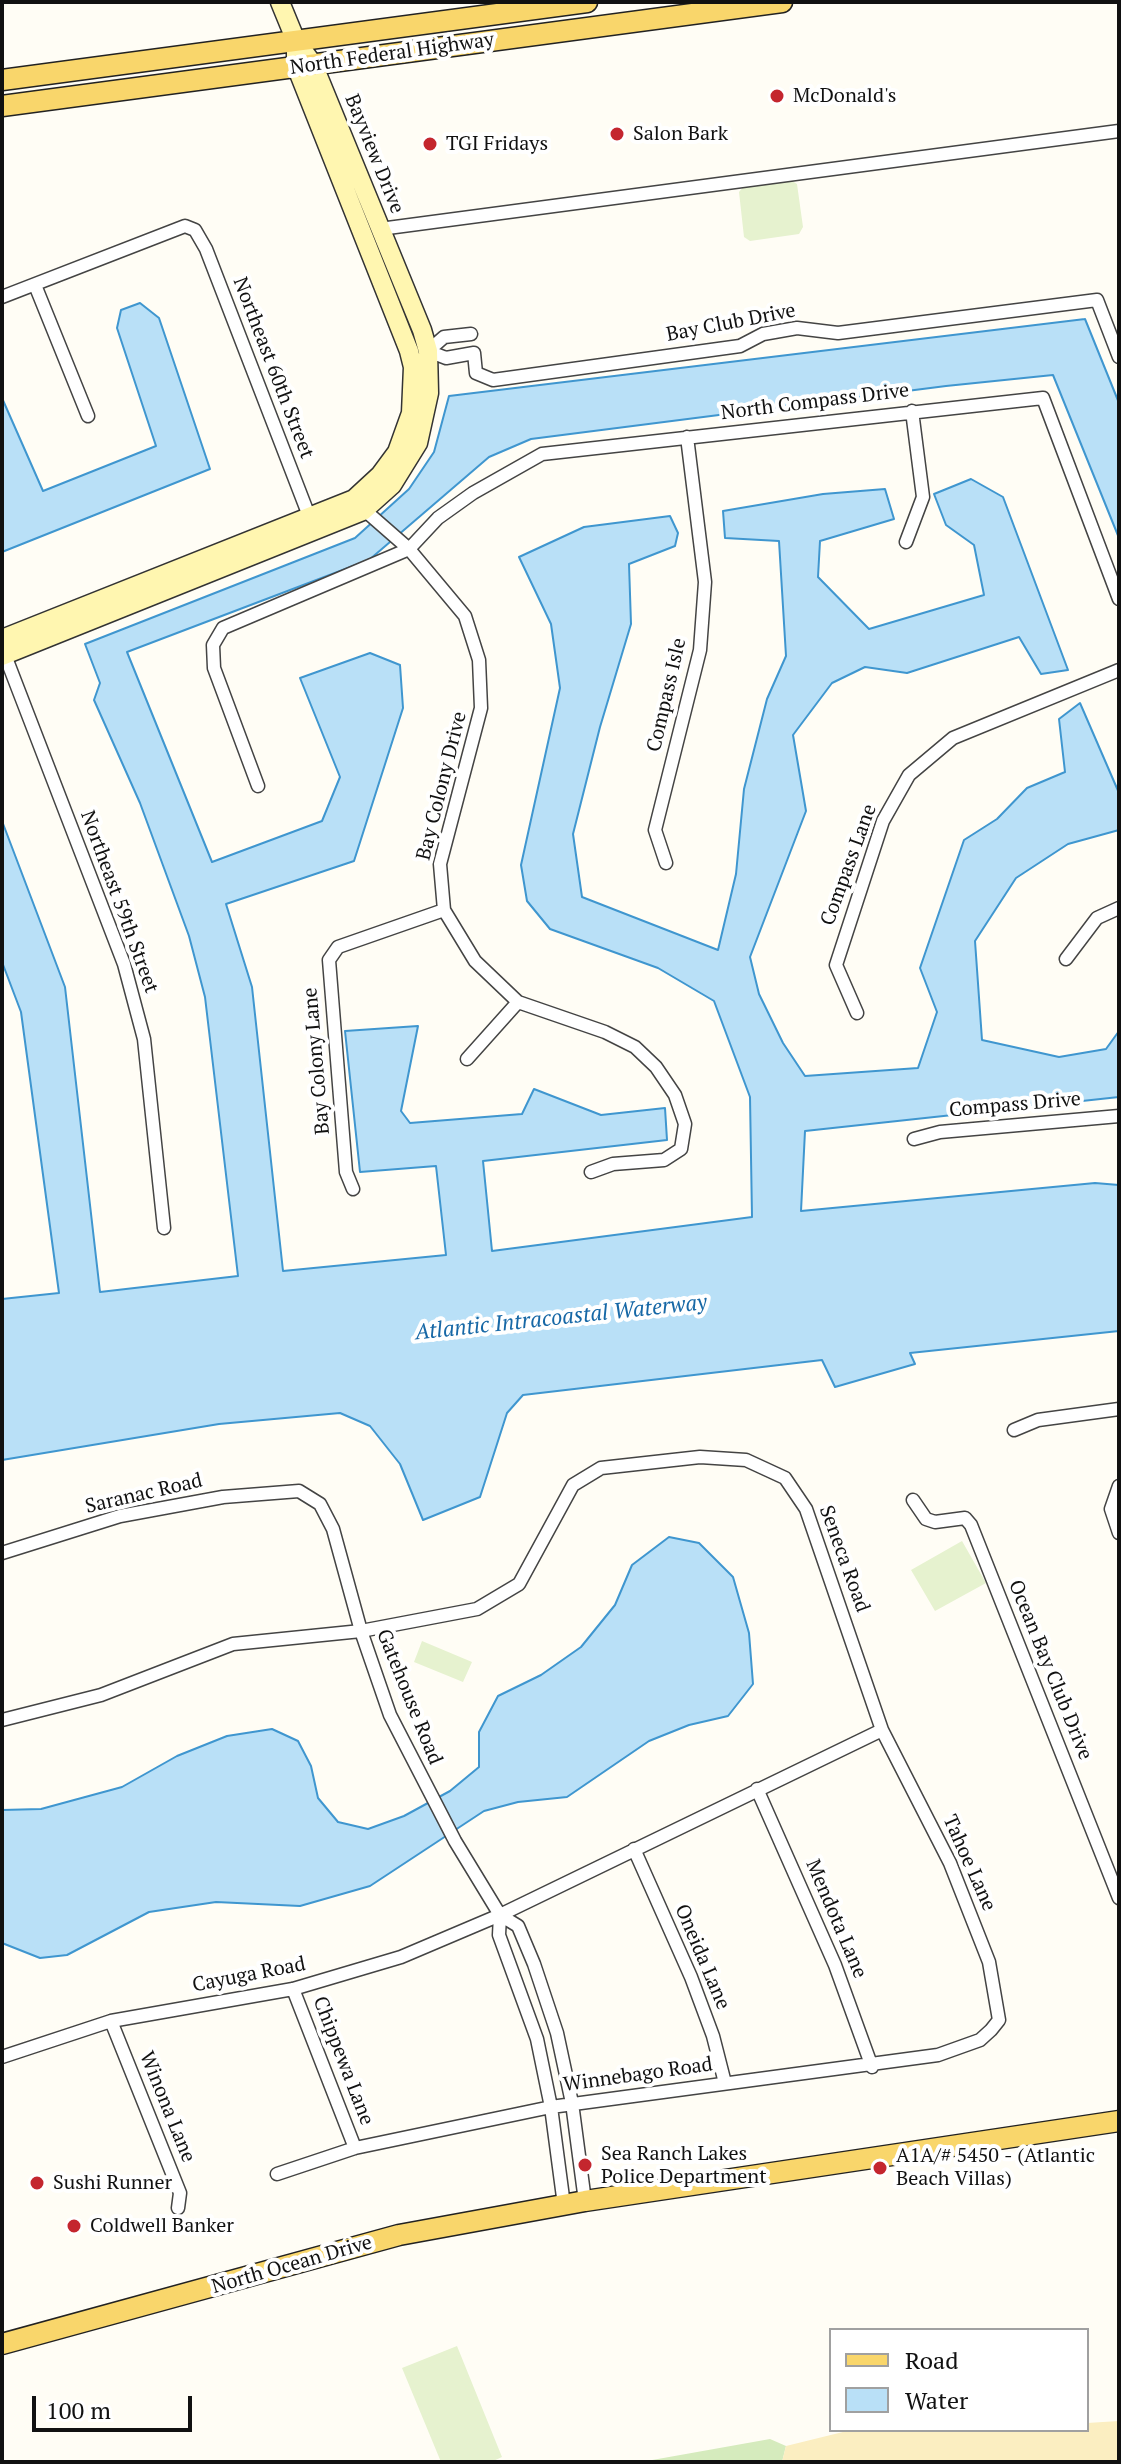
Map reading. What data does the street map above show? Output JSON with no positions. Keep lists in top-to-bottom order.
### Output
{
  "streets": {
    "main road": ["North Federal Highway", "North Ocean Drive"],
    "street": [
      "Bayview Drive",
      "Bay Club Drive",
      "Northeast 60th Street",
      "North Compass Drive",
      "Compass Isle",
      "Bay Colony Drive",
      "Compass Lane",
      "Northeast 59th Street",
      "Bay Colony Lane",
      "Compass Drive",
      "Saranac Road",
      "Seneca Road",
      "Ocean Bay Club Drive",
      "Gatehouse Road",
      "Tahoe Lane",
      "Mendota Lane",
      "Oneida Lane",
      "Cayuga Road",
      "Chippewa Lane",
      "Winnebago Road",
      "Winona Lane"
    ]
  },
  "crossings": [
    ["North Federal Highway", "Bayview Drive"],
    ["Bayview Drive", "Bay Club Drive"],
    ["Bayview Drive", "Northeast 60th Street"],
    ["Bayview Drive", "Bay Colony Drive"],
    ["Bayview Drive", "Northeast 59th Street"],
    ["North Compass Drive", "Compass Isle"],
    ["North Compass Drive", "Bay Colony Drive"],
    ["Bay Colony Drive", "Bay Colony Lane"],
    ["Saranac Road", "Gatehouse Road"],
    ["Seneca Road", "Gatehouse Road"],
    ["Seneca Road", "Tahoe Lane"],
    ["Gatehouse Road", "Cayuga Road"],
    ["Gatehouse Road", "Winnebago Road"],
    ["Gatehouse Road", "North Ocean Drive"],
    ["Tahoe Lane", "Winnebago Road"],
    ["Mendota Lane", "Winnebago Road"],
    ["Oneida Lane", "Winnebago Road"],
    ["Cayuga Road", "Chippewa Lane"],
    ["Cayuga Road", "Winona Lane"],
    ["Chippewa Lane", "Winnebago Road"]
  ],
  "water": ["Atlantic Intracoastal Waterway"],
  "places": [
    "McDonald's",
    "Salon Bark",
    "TGI Fridays",
    "Sea Ranch Lakes Police Department",
    "A1A/# 5450 - (Atlantic Beach Villas)",
    "Sushi Runner",
    "Coldwell Banker"
  ],
  "legend": ["Road", "Water"],
  "scale_bar": "100 m"
}
